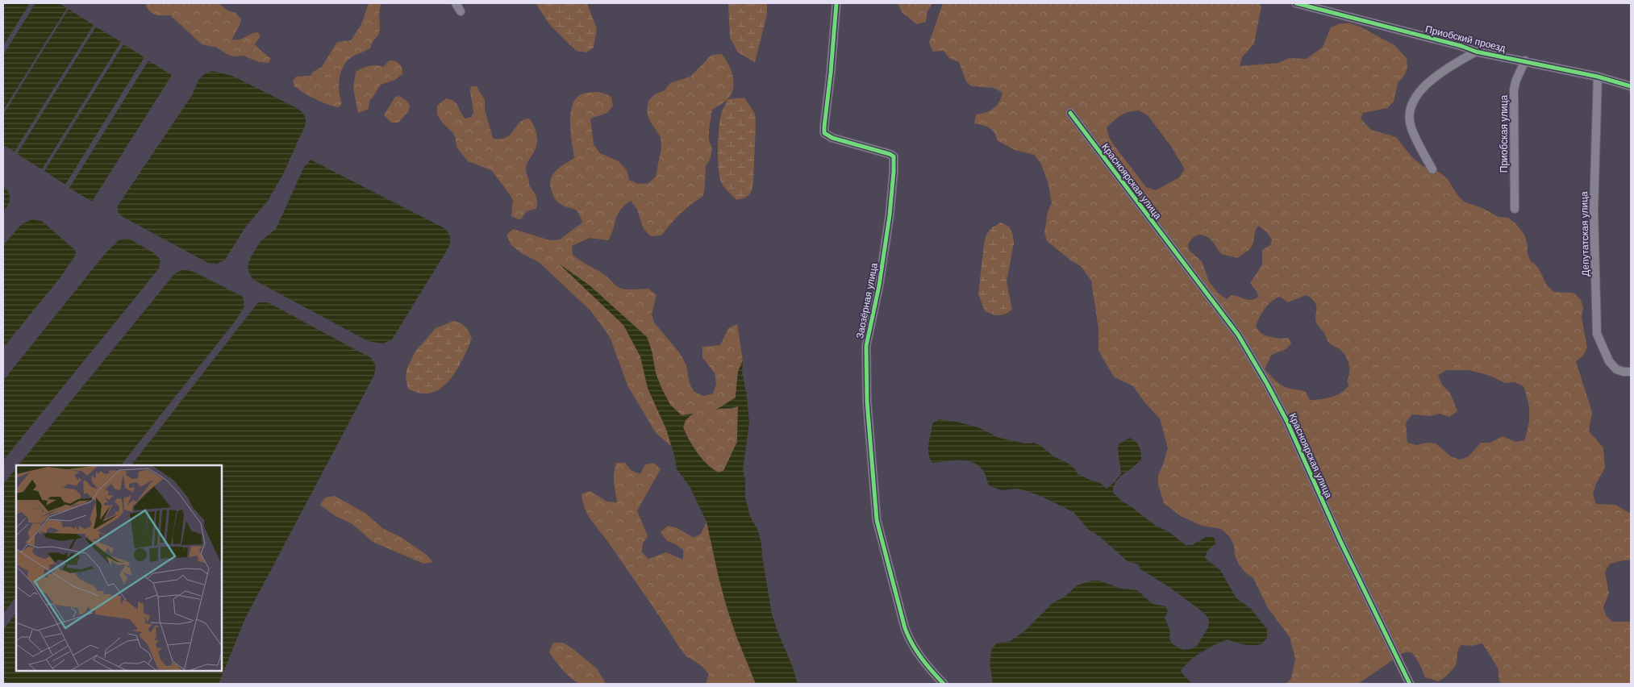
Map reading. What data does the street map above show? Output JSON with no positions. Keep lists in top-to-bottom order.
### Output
{
  "streets": {
    "street": [
      "Приобский проезд",
      "Приобская улица",
      "Красноярская улица",
      "Депутатская улица",
      "Заозёрная улица"
    ]
  },
  "crossings": [
    ["Приобский проезд", "Приобская улица"],
    ["Приобский проезд", "Депутатская улица"]
  ]
}
